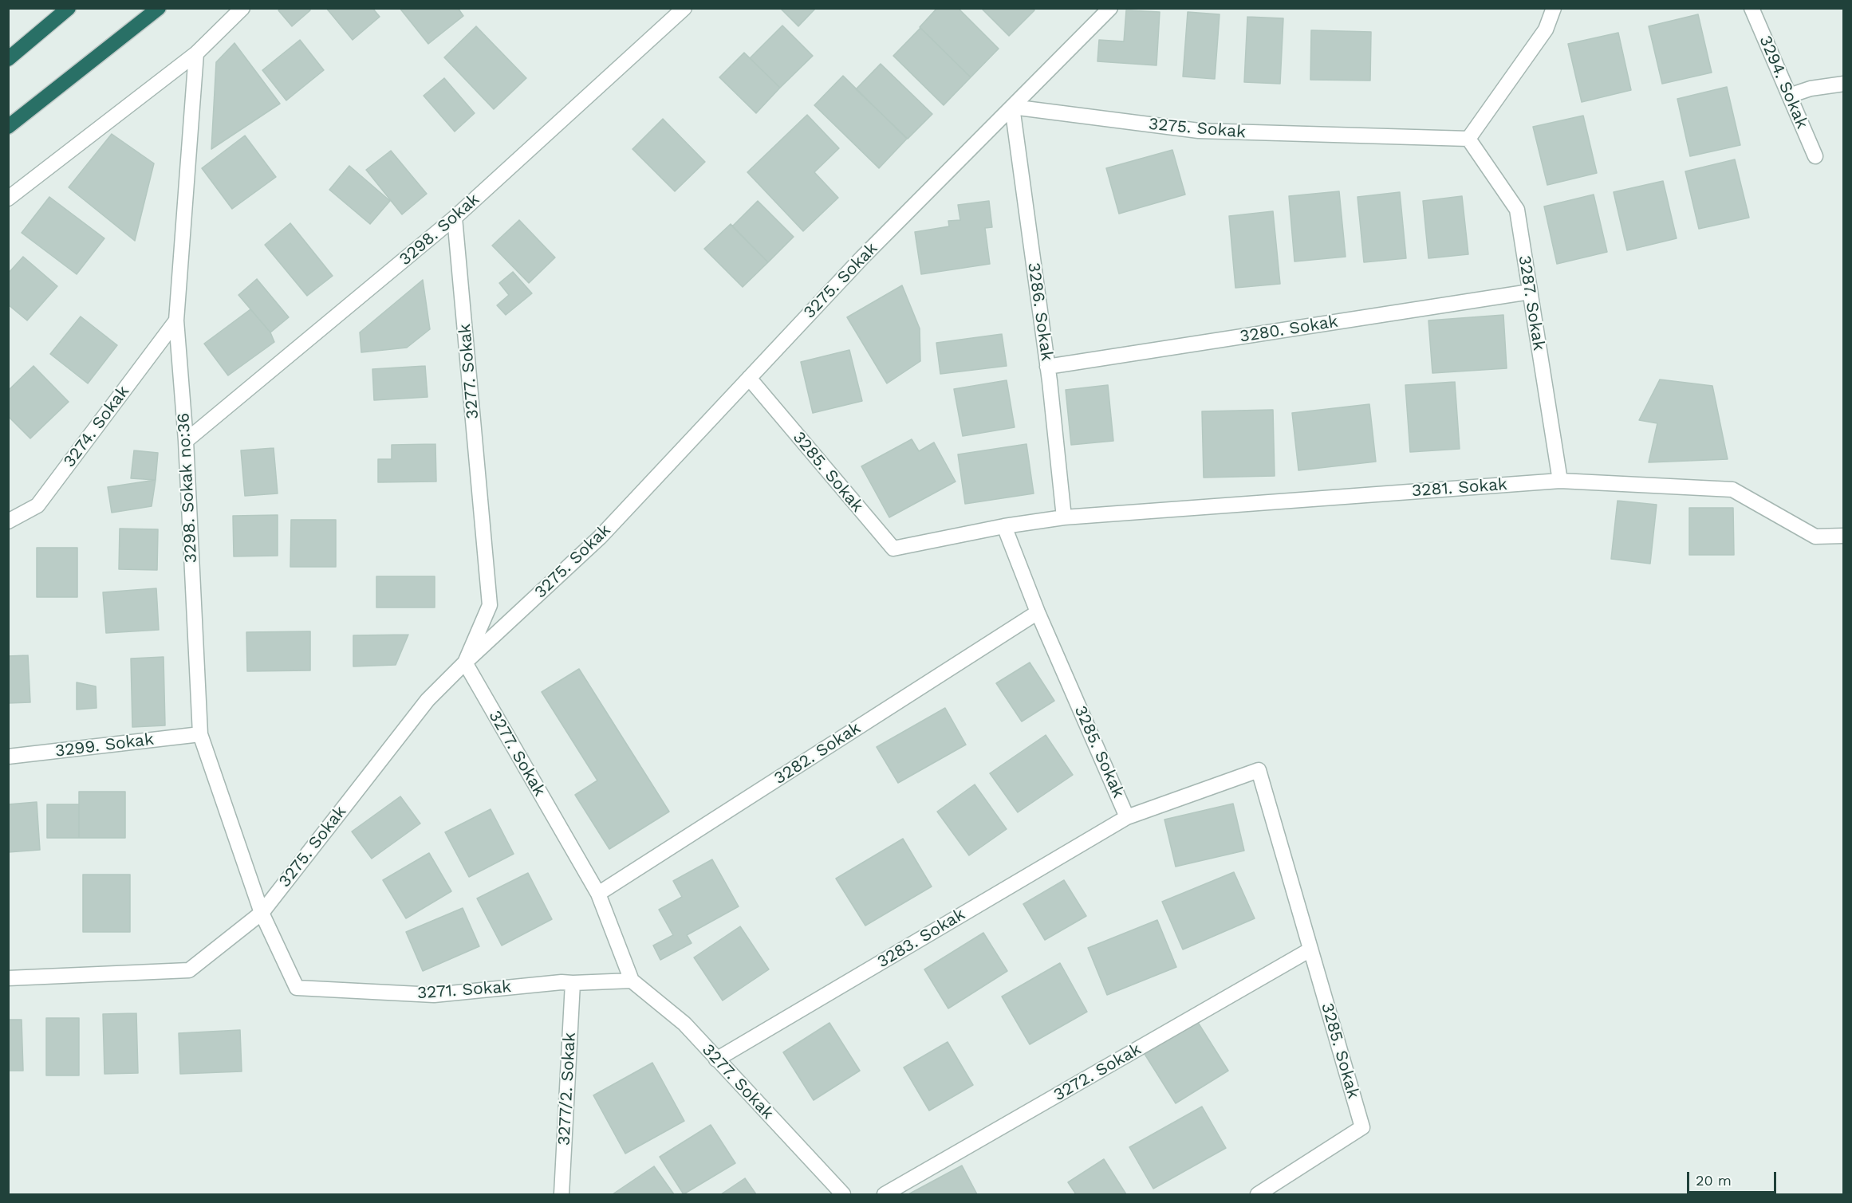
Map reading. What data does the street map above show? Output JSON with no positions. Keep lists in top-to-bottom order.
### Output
{
  "streets": {
    "street": [
      "3294. Sokak",
      "3275. Sokak",
      "3298. Sokak",
      "3287. Sokak",
      "3286. Sokak",
      "3280. Sokak",
      "3277. Sokak",
      "3274. Sokak",
      "3285. Sokak",
      "3298. Sokak no:36",
      "3281. Sokak",
      "3299. Sokak",
      "3282. Sokak",
      "3283. Sokak",
      "3271. Sokak",
      "3272. Sokak",
      "3277/2. Sokak"
    ]
  },
  "crossings": [
    ["3275. Sokak", "3287. Sokak"],
    ["3275. Sokak", "3286. Sokak"],
    ["3275. Sokak", "3277. Sokak"],
    ["3275. Sokak", "3285. Sokak"],
    ["3275. Sokak", "3298. Sokak no:36"],
    ["3298. Sokak", "3277. Sokak"],
    ["3298. Sokak", "3298. Sokak no:36"],
    ["3287. Sokak", "3280. Sokak"],
    ["3287. Sokak", "3281. Sokak"],
    ["3286. Sokak", "3280. Sokak"],
    ["3286. Sokak", "3281. Sokak"],
    ["3277. Sokak", "3282. Sokak"],
    ["3277. Sokak", "3283. Sokak"],
    ["3277. Sokak", "3271. Sokak"],
    ["3274. Sokak", "3298. Sokak no:36"],
    ["3285. Sokak", "3281. Sokak"],
    ["3285. Sokak", "3282. Sokak"],
    ["3285. Sokak", "3283. Sokak"],
    ["3285. Sokak", "3272. Sokak"],
    ["3298. Sokak no:36", "3299. Sokak"],
    ["3298. Sokak no:36", "3271. Sokak"],
    ["3271. Sokak", "3277/2. Sokak"]
  ],
  "scale_bar": "20 m"
}
